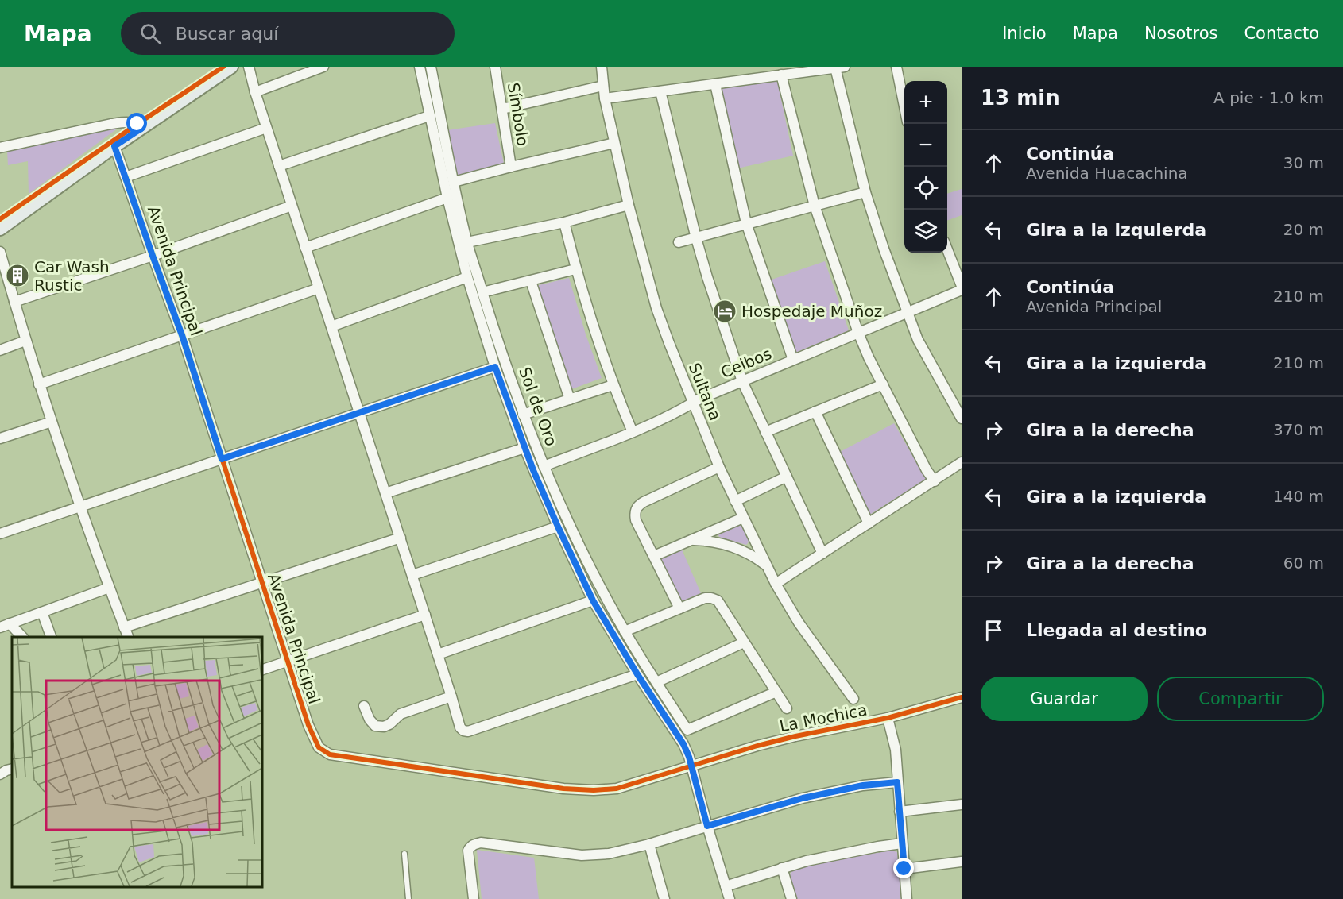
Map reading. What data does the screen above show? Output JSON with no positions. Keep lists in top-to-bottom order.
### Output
{
  "streets": {
    "street": [
      "Símbolo",
      "Avenida Principal",
      "Ceibos",
      "Sultana",
      "Sol de Oro",
      "La Mochica"
    ]
  },
  "crossings": [
    ["Avenida Principal", "La Mochica"],
    ["Ceibos", "Sultana"],
    ["Ceibos", "Sol de Oro"]
  ],
  "places": {
    "building": ["Car Wash Rustic"],
    "hotel": ["Hospedaje Muñoz"]
  },
  "page": {
    "header": "Mapa",
    "search": "Buscar aquí",
    "nav": [
      "Inicio",
      "Mapa",
      "Nosotros",
      "Contacto"
    ],
    "heading": ["13 min", "A pie · 1.0 km"],
    "map_buttons": ["+", "−"],
    "list": [
      ["Continúa", "Avenida Huacachina", "30 m"],
      ["Gira a la izquierda", "20 m"],
      ["Continúa", "Avenida Principal", "210 m"],
      ["Gira a la izquierda", "210 m"],
      ["Gira a la derecha", "370 m"],
      ["Gira a la izquierda", "140 m"],
      ["Gira a la derecha", "60 m"],
      "Llegada al destino"
    ],
    "buttons": ["Guardar", "Compartir"]
  }
}
